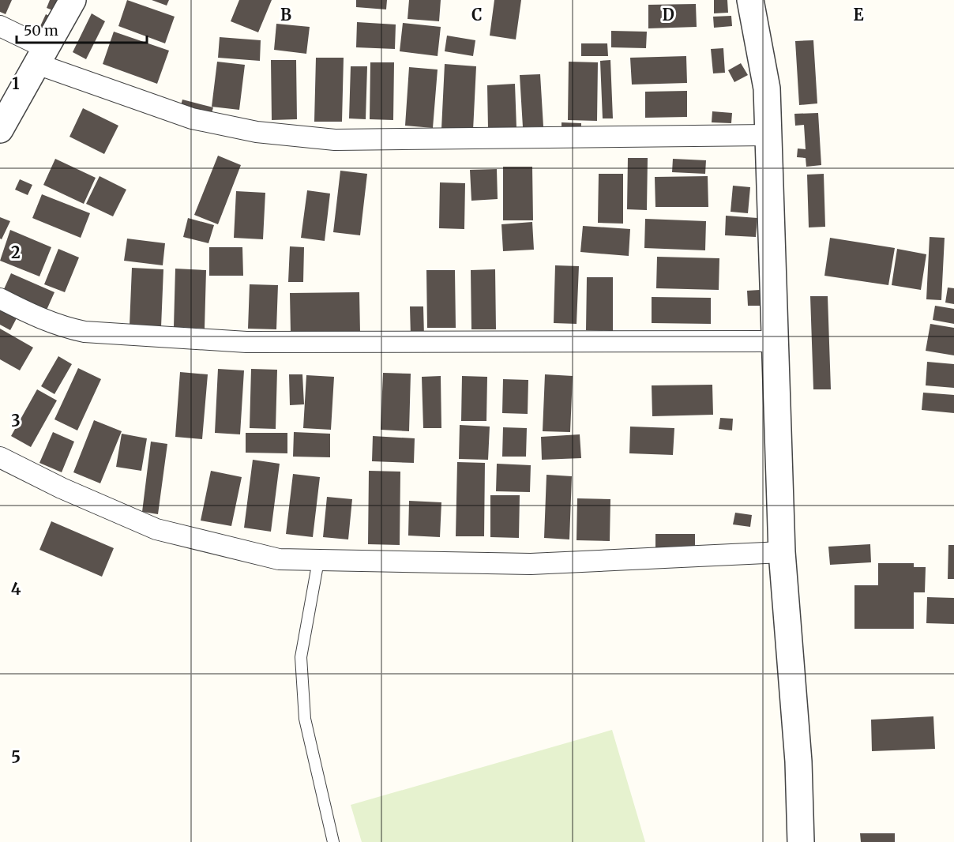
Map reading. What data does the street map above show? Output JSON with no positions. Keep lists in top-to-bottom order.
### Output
{
  "scale_bar": "50 m",
  "grid": {
    "columns": [
      "B",
      "C",
      "D",
      "E"
    ],
    "rows": [
      "1",
      "2",
      "3",
      "4",
      "5"
    ]
  }
}
